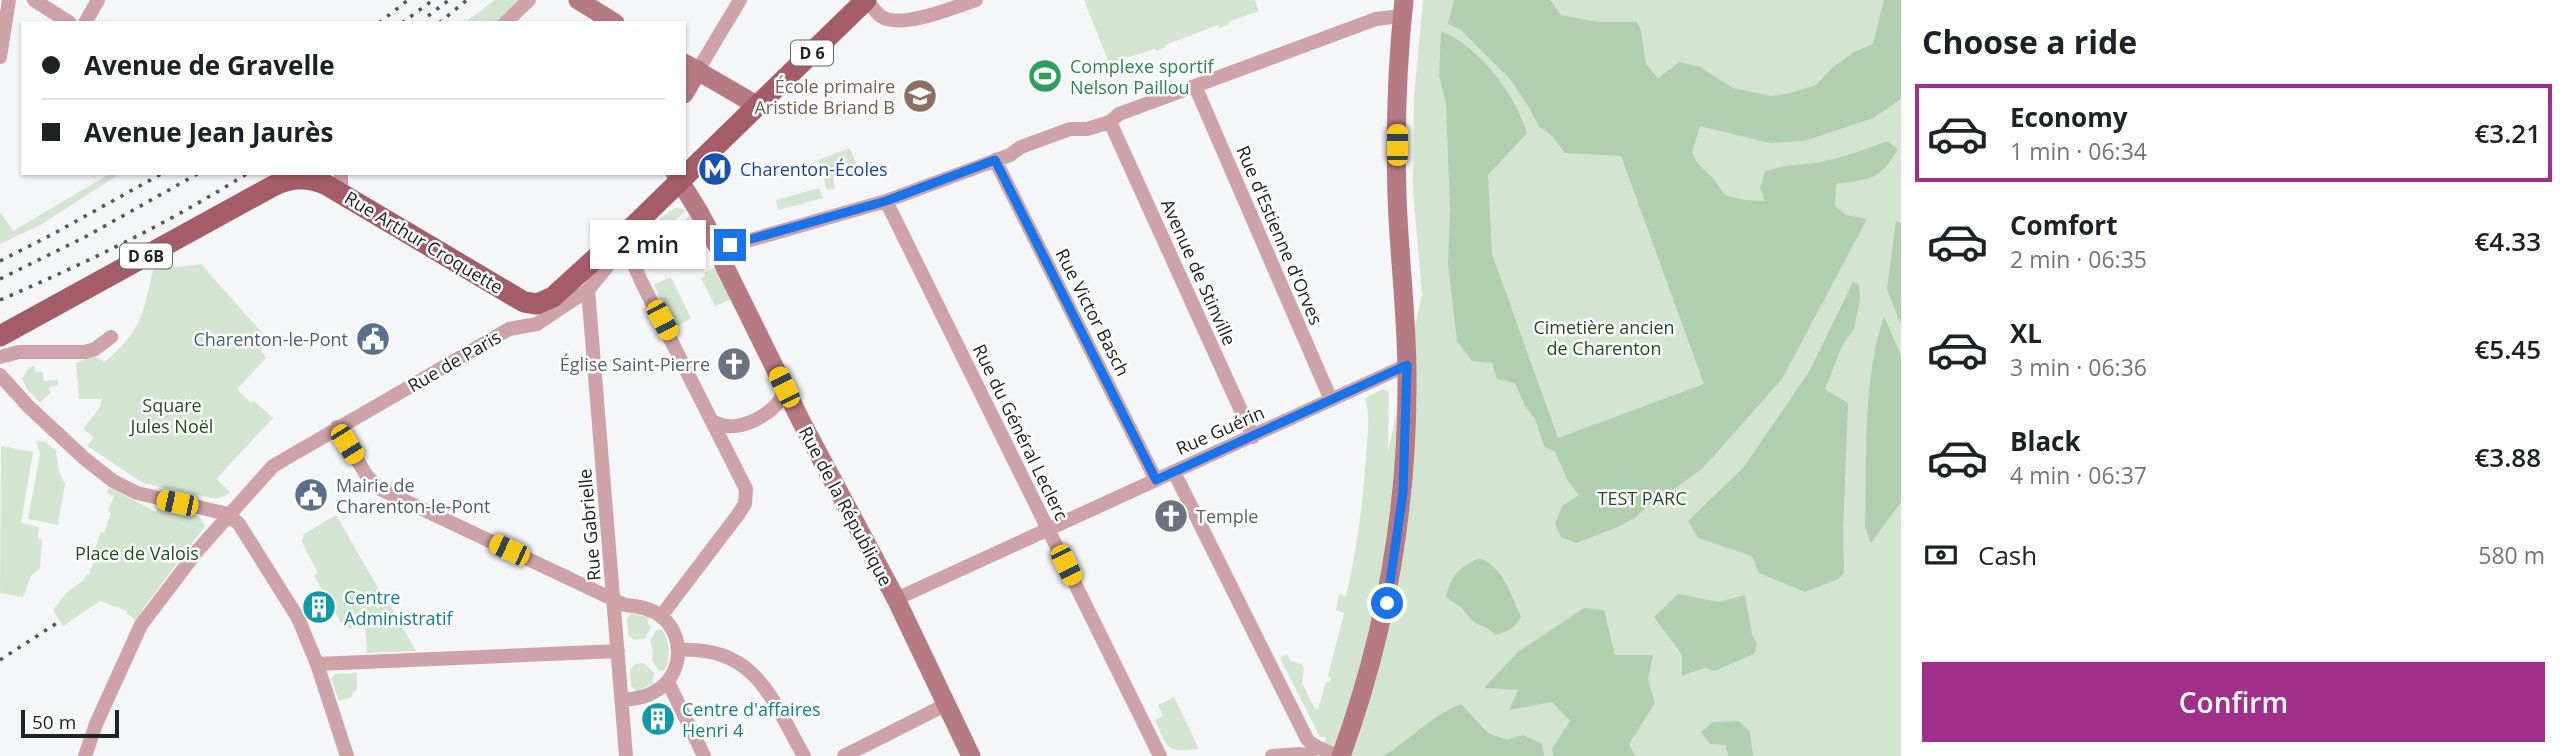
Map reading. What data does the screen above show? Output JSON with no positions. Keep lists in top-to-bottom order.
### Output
{
  "streets": {
    "main road": [
      "D 6",
      "Rue Arthur Croquette",
      "D 6B",
      "Rue de Paris"
    ],
    "street": [
      "Rue d'Estienne d'Orves",
      "Avenue de Stinville",
      "Rue Victor Basch",
      "Rue Guérin",
      "Rue du Général Leclerc",
      "Rue de la République",
      "Rue Gabrielle"
    ]
  },
  "crossings": [
    ["Rue d'Estienne d'Orves", "Rue Guérin"],
    ["Rue Arthur Croquette", "Rue de Paris"],
    ["Avenue de Stinville", "Rue Guérin"],
    ["Rue Victor Basch", "Rue Guérin"],
    ["Rue de Paris", "Rue de la République"],
    ["Rue de Paris", "Rue Gabrielle"],
    ["Rue Guérin", "Rue du Général Leclerc"],
    ["Rue Guérin", "Rue de la République"]
  ],
  "parks": [
    "Cimetière ancien de Charenton",
    "Square Jules Noël",
    "TEST PARC",
    "Place de Valois"
  ],
  "places": {
    "sports": ["Complexe sportif Nelson Paillou"],
    "school or university": ["École primaire Aristide Briand B"],
    "metro station": ["Charenton-Écoles"],
    "public building": ["Charenton-le-Pont", "Mairie de Charenton-le-Pont"],
    "church": ["Église Saint-Pierre", "Temple"],
    "building": ["Centre Administratif", "Centre d'affaires Henri 4"]
  },
  "scale_bar": "50 m",
  "page": {
    "heading": "Choose a ride",
    "banner": ["Avenue de Gravelle", "Avenue Jean Jaurès"],
    "list": [
      {
        "name": "Economy",
        "note": "1 min · 06:34",
        "value": "€3.21"
      },
      {
        "name": "Comfort",
        "note": "2 min · 06:35",
        "value": "€4.33"
      },
      {
        "name": "XL",
        "note": "3 min · 06:36",
        "value": "€5.45"
      },
      {
        "name": "Black",
        "note": "4 min · 06:37",
        "value": "€3.88"
      }
    ],
    "bubble": "2 min",
    "pay": ["Cash", "580 m"],
    "buttons": "Confirm",
    "scale": "50 m"
  }
}
